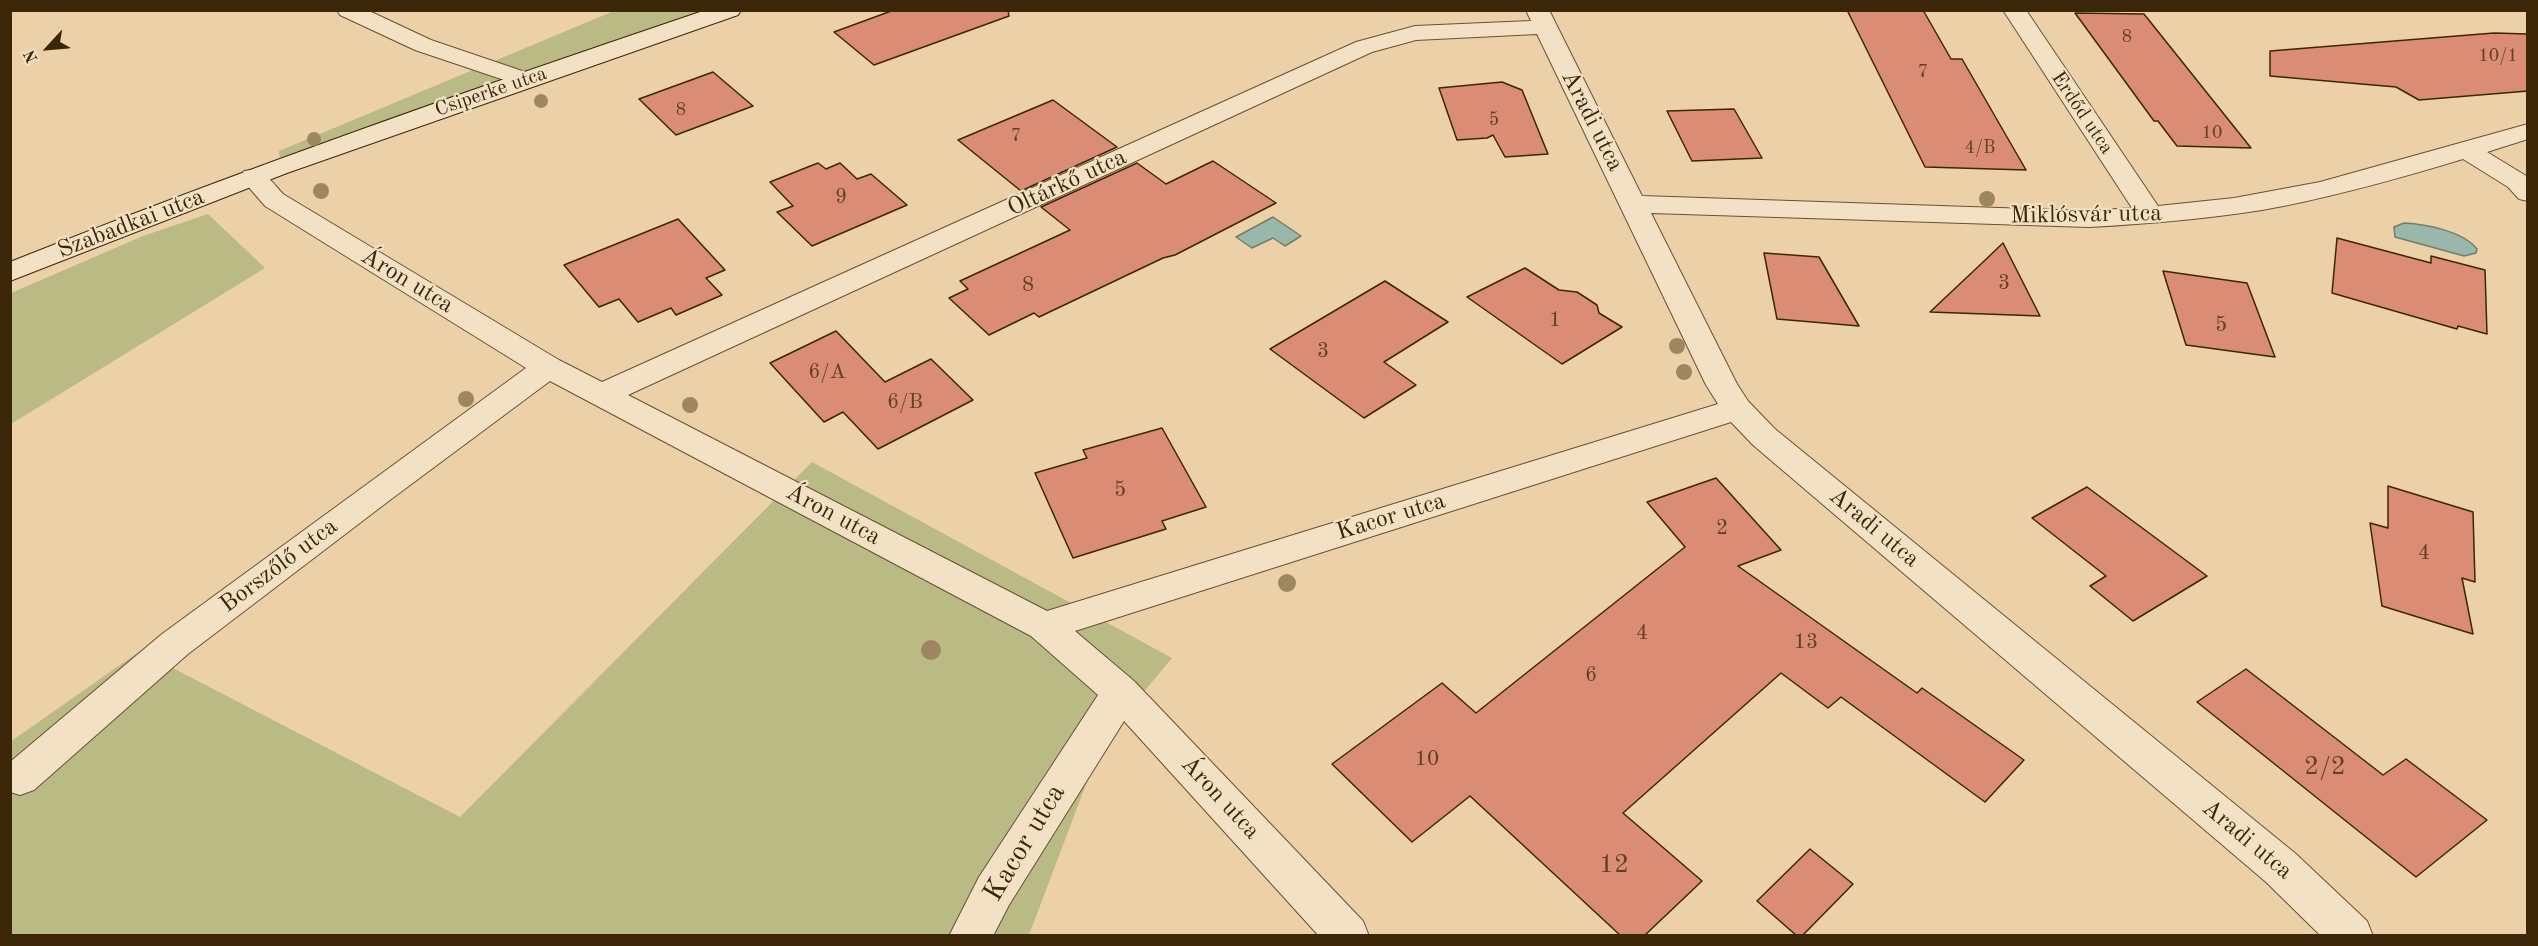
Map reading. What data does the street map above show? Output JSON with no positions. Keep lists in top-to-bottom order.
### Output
{
  "streets": {
    "street": [
      "Csiperke utca",
      "Erdőd utca",
      "Aradi utca",
      "Oltárkő utca",
      "Miklósvár utca",
      "Szabadkai utca",
      "Áron utca",
      "Kacor utca",
      "Borszőlő utca"
    ]
  },
  "crossings": [
    ["Csiperke utca", "Szabadkai utca"],
    ["Csiperke utca", "Áron utca"],
    ["Erdőd utca", "Miklósvár utca"],
    ["Aradi utca", "Oltárkő utca"],
    ["Aradi utca", "Miklósvár utca"],
    ["Aradi utca", "Kacor utca"],
    ["Oltárkő utca", "Áron utca"],
    ["Szabadkai utca", "Áron utca"],
    ["Áron utca", "Kacor utca"],
    ["Áron utca", "Borszőlő utca"]
  ],
  "house_numbers": [
    "8",
    "10/1",
    "7",
    "8",
    "5",
    "10",
    "7",
    "4/B",
    "9",
    "3",
    "8",
    "1",
    "5",
    "3",
    "6/A",
    "6/B",
    "5",
    "2",
    "4",
    "4",
    "13",
    "6",
    "10",
    "2/2",
    "12"
  ],
  "north": "bottom left"
}
